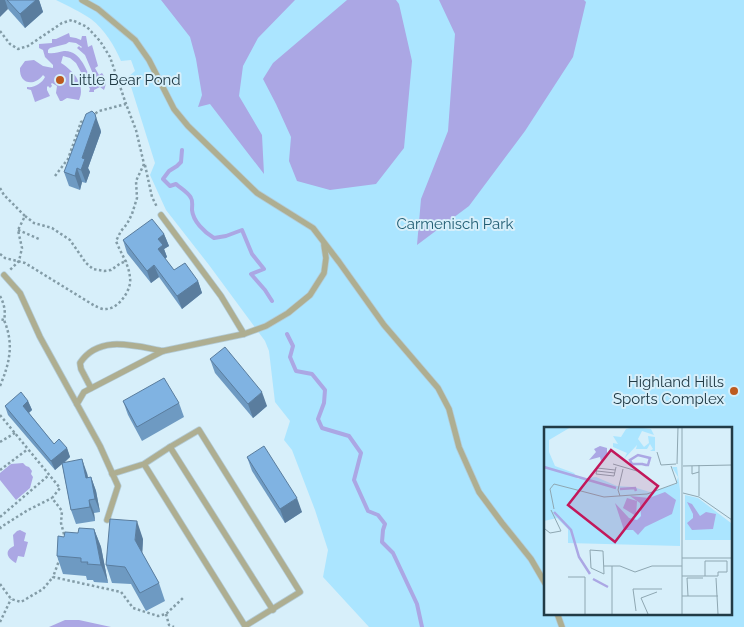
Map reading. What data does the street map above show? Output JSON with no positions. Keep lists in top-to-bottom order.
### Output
{
  "parks": ["Carmenisch Park"],
  "places": ["Little Bear Pond", "Highland Hills Sports Complex"]
}
